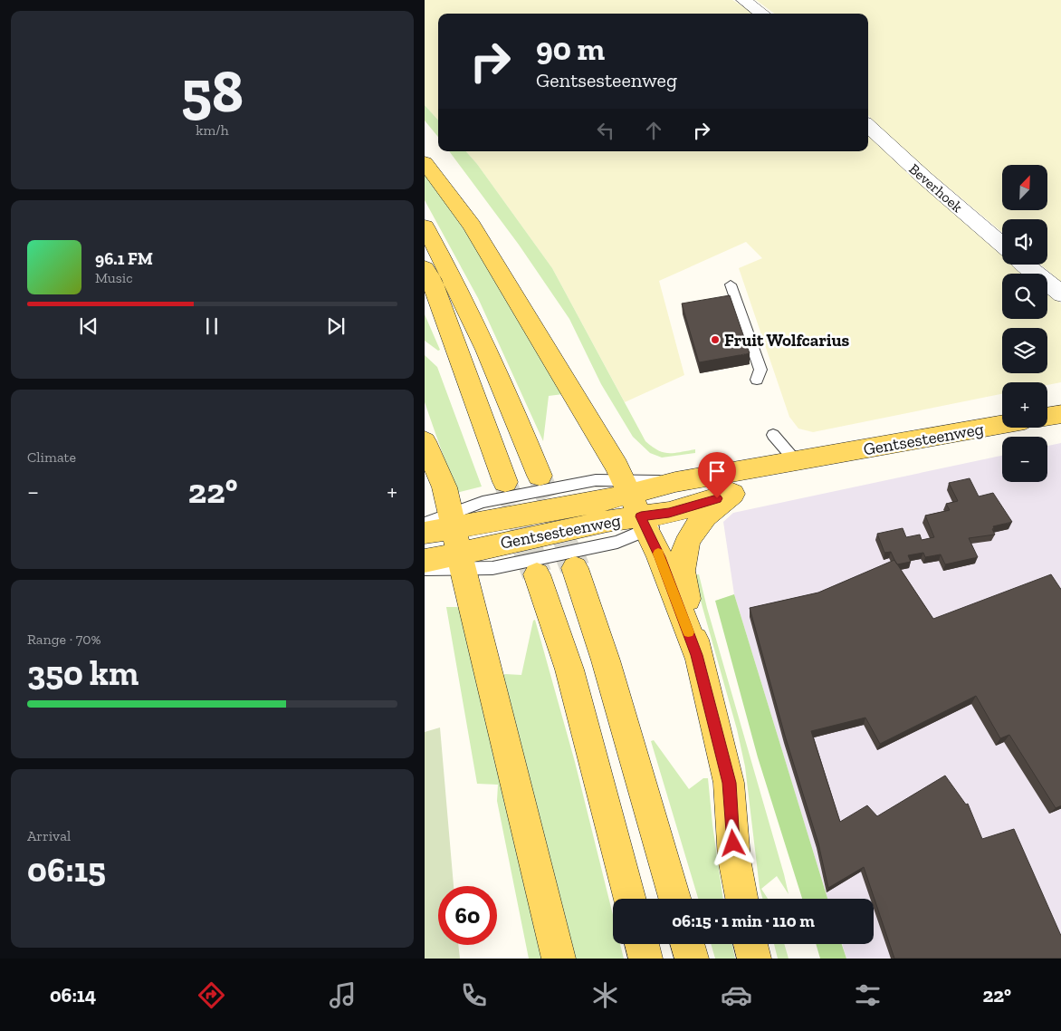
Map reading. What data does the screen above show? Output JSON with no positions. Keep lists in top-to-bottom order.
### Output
{
  "streets": {
    "main road": ["Gentsesteenweg"],
    "street": ["Beverhoek"]
  },
  "places": ["Fruit Wolfcarius"],
  "north": "top right",
  "page": {
    "tile": [
      ["58", "km/h"],
      "Climate",
      ["Range · 70%", "350 km"],
      ["Arrival", "06:15"]
    ],
    "turn": ["90 m", "Gentsesteenweg"],
    "map_buttons": ["+", "−"],
    "song": ["96.1 FM", "Music"],
    "heat": ["−", "22°", "+"],
    "limit": "60",
    "trip": "06:15 · 1 min · 110 m",
    "tabs": ["06:14", "22°"]
  }
}
